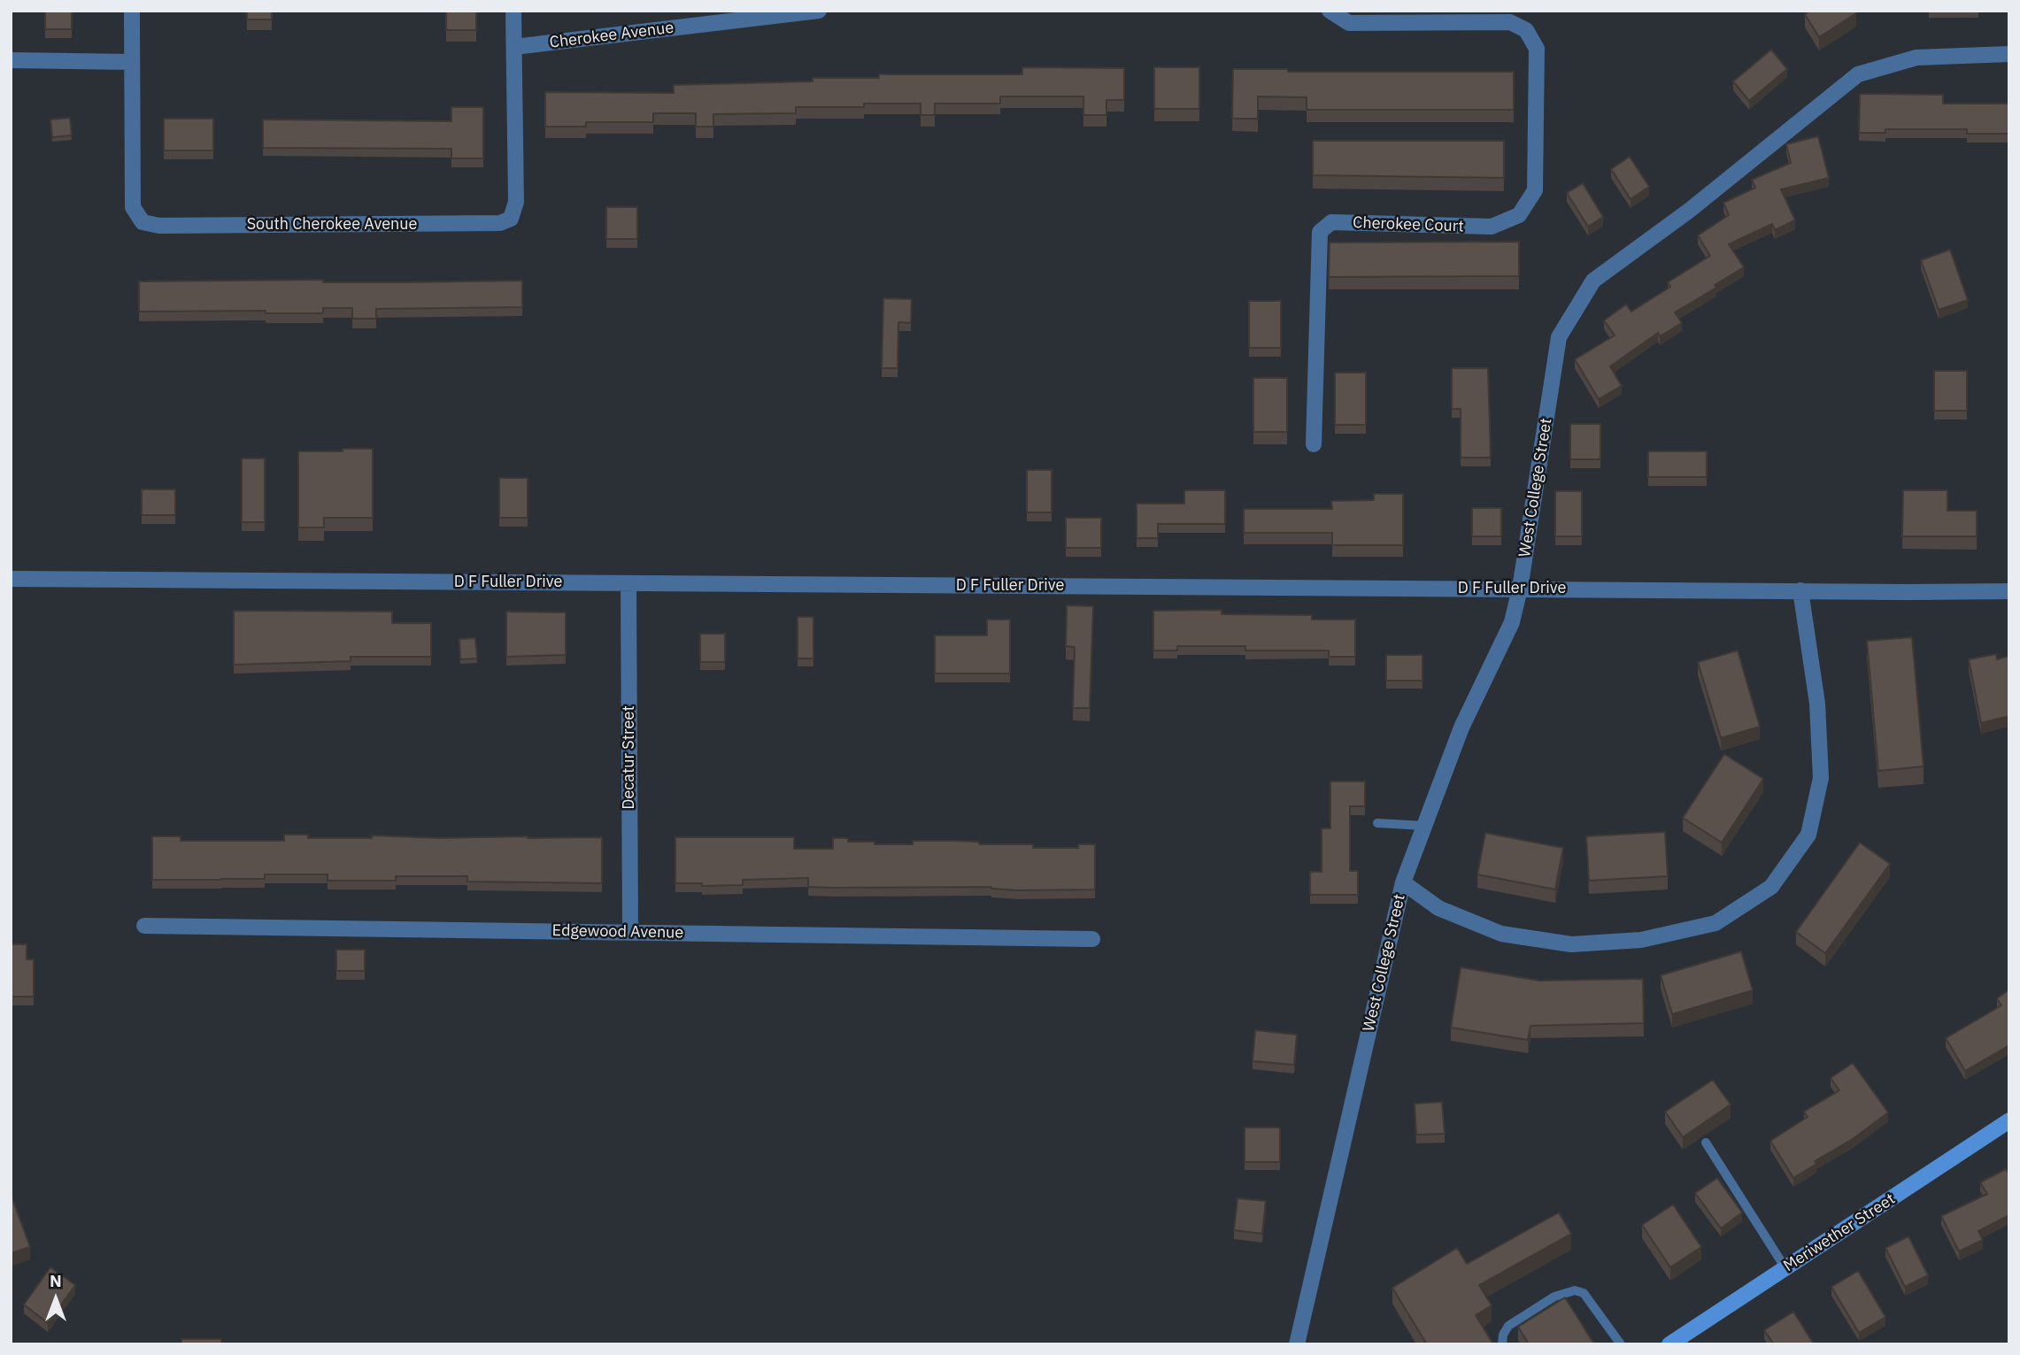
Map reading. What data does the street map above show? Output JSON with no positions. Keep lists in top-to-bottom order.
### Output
{
  "streets": {
    "street": [
      "Cherokee Avenue",
      "South Cherokee Avenue",
      "Cherokee Court",
      "West College Street",
      "D F Fuller Drive",
      "Decatur Street",
      "Edgewood Avenue",
      "Meriwether Street"
    ]
  },
  "crossings": [
    ["Cherokee Avenue", "South Cherokee Avenue"],
    ["West College Street", "D F Fuller Drive"],
    ["D F Fuller Drive", "Decatur Street"],
    ["Decatur Street", "Edgewood Avenue"]
  ],
  "north": "top"
}
